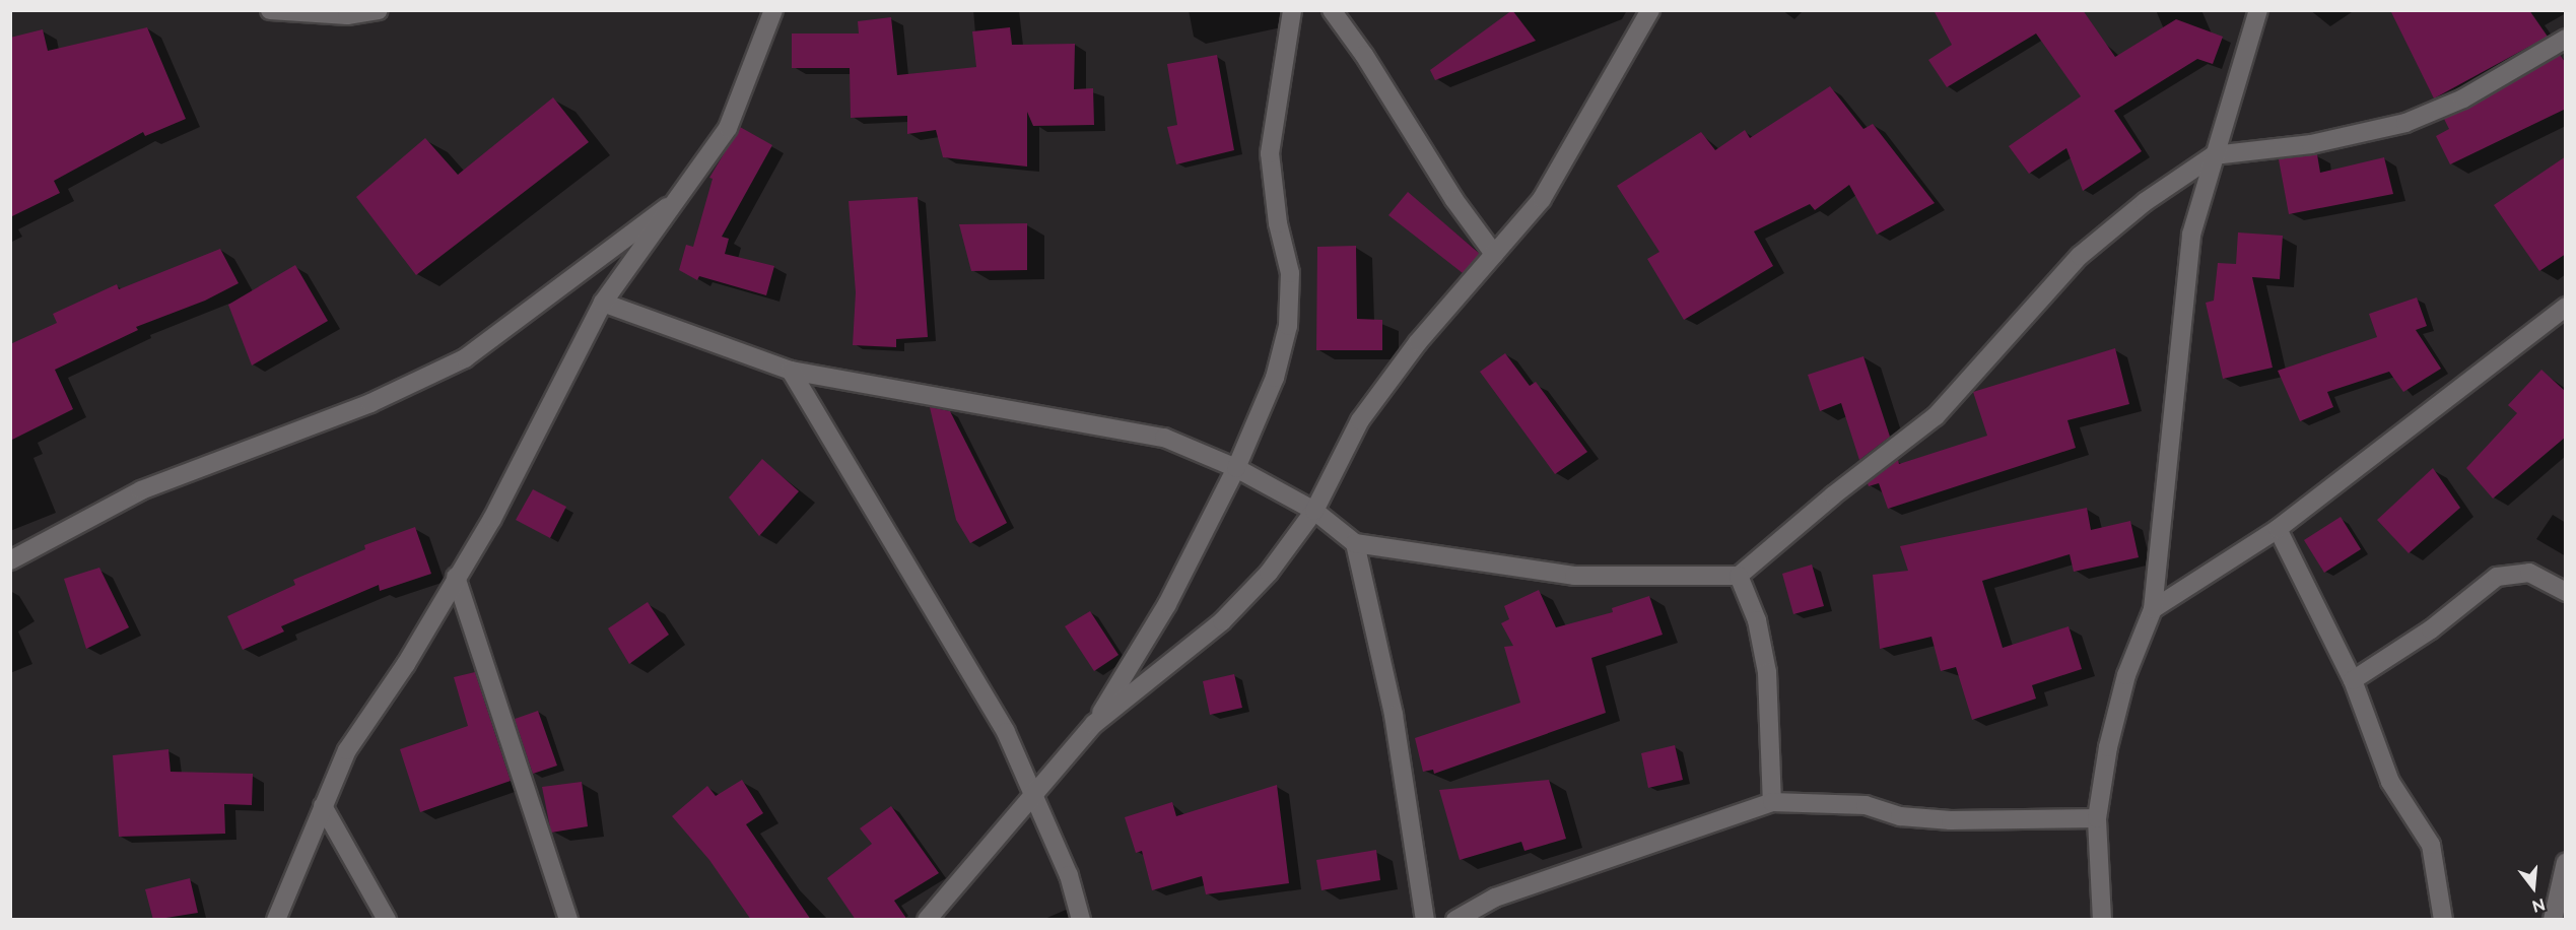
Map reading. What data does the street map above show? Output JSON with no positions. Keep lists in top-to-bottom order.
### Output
{
  "north": "bottom"
}
